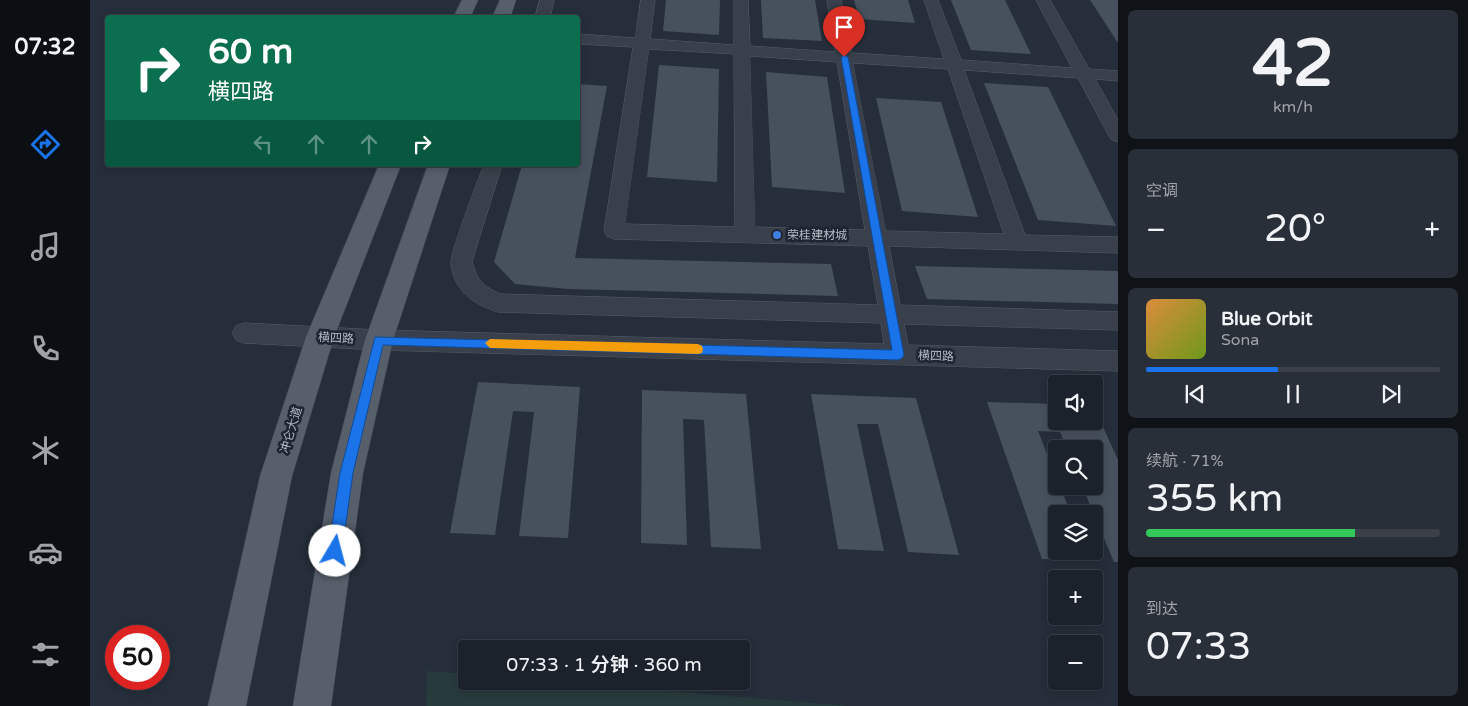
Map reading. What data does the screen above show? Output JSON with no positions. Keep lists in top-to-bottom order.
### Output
{
  "streets": {
    "main road": ["冲仑大道"],
    "street": ["横四路"]
  },
  "crossings": [
    ["横四路", "冲仑大道"]
  ],
  "places": ["荣桂建材城"],
  "page": {
    "tabs": "07:32",
    "tile": [
      ["42", "km/h"],
      "空调",
      ["续航 · 71%", "355 km"],
      ["到达", "07:33"]
    ],
    "turn": ["60 m", "横四路"],
    "heat": ["−", "20°", "+"],
    "song": ["Blue Orbit", "Sona"],
    "map_buttons": ["+", "−"],
    "limit": "50",
    "trip": "07:33 · 1 分钟 · 360 m"
  }
}
